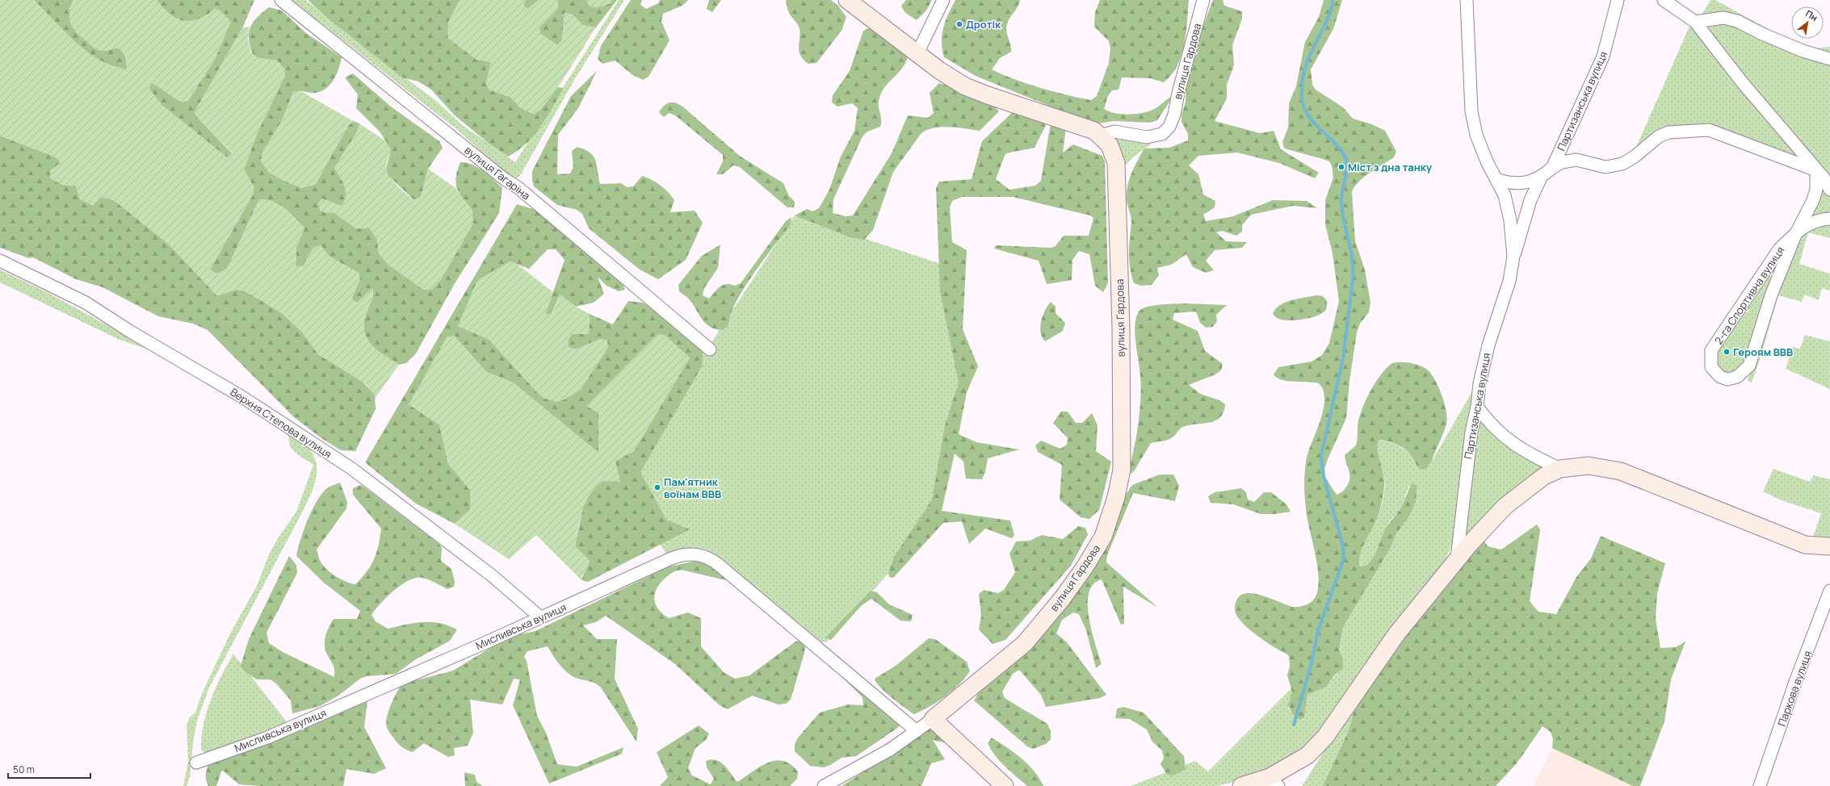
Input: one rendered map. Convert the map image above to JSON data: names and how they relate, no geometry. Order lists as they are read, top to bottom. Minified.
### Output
{"streets":{"street":["вулиця Гардова","Партизанська вулиця","вулиця Гагаріна","2-га Спортивна вулиця","Верхня Степова вулиця","Мисливська вулиця","Паркова вулиця"]},"crossings":[["вулиця Гардова","Мисливська вулиця"],["Верхня Степова вулиця","Мисливська вулиця"]],"places":["Дротік","Міст з дна танку","Героям ВВВ","Пам'ятник воїнам ВВВ"],"scale_bar":"50 m","north":"top right"}
